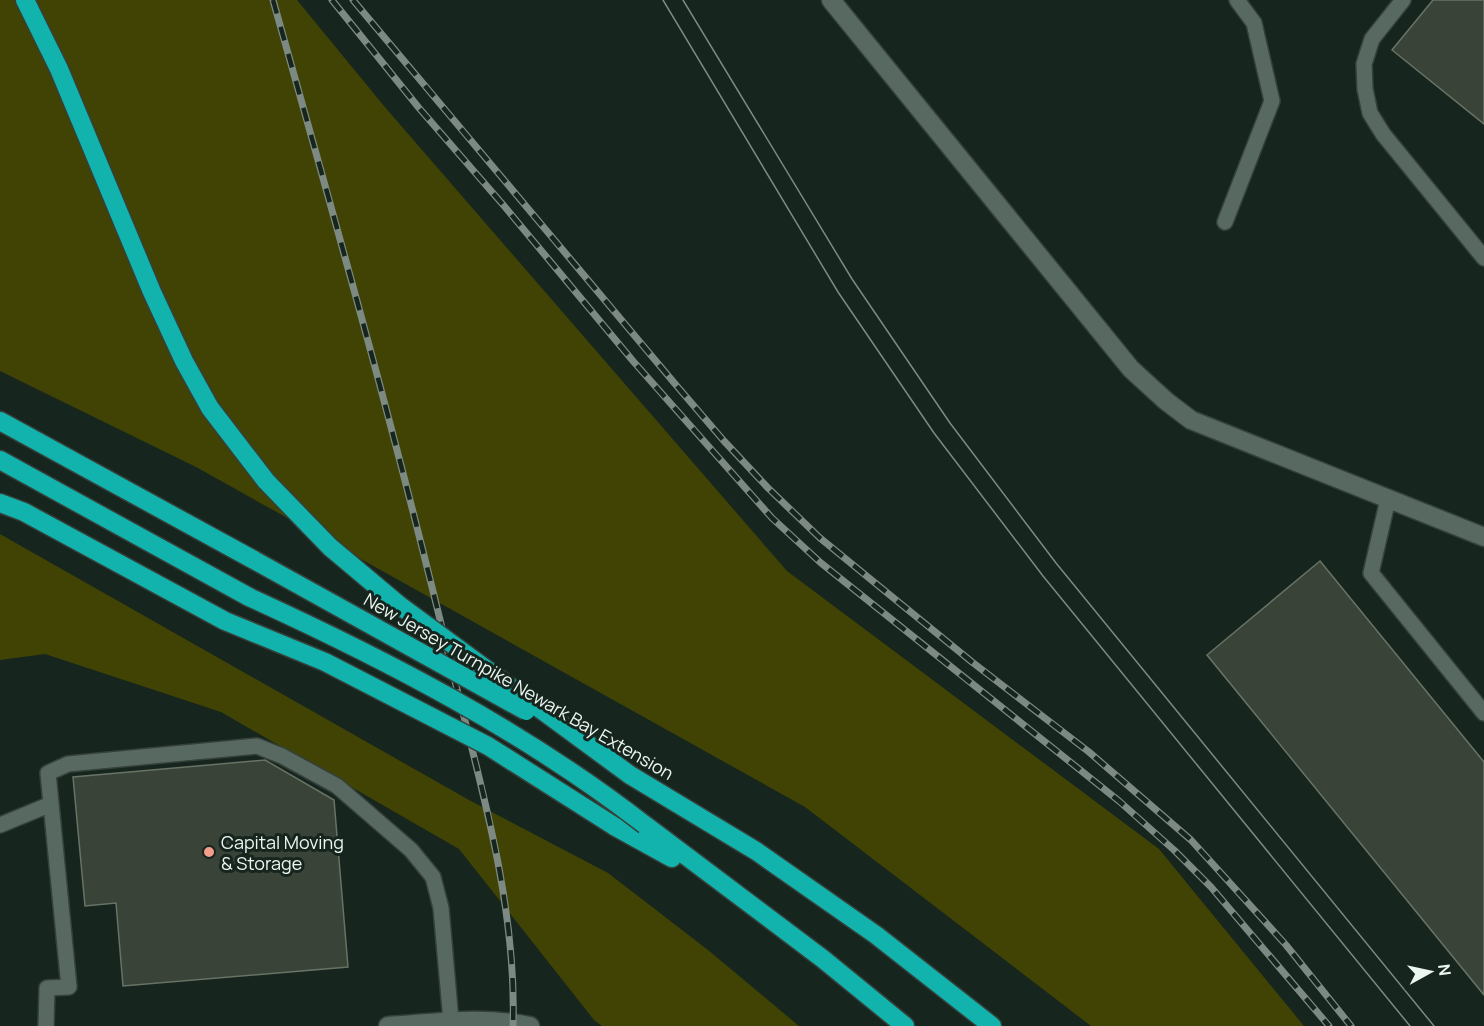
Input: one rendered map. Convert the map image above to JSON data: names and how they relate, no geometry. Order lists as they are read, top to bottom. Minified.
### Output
{"streets":{"highway":["New Jersey Turnpike Newark Bay Extension"]},"places":["Capital Moving & Storage"],"north":"right"}
